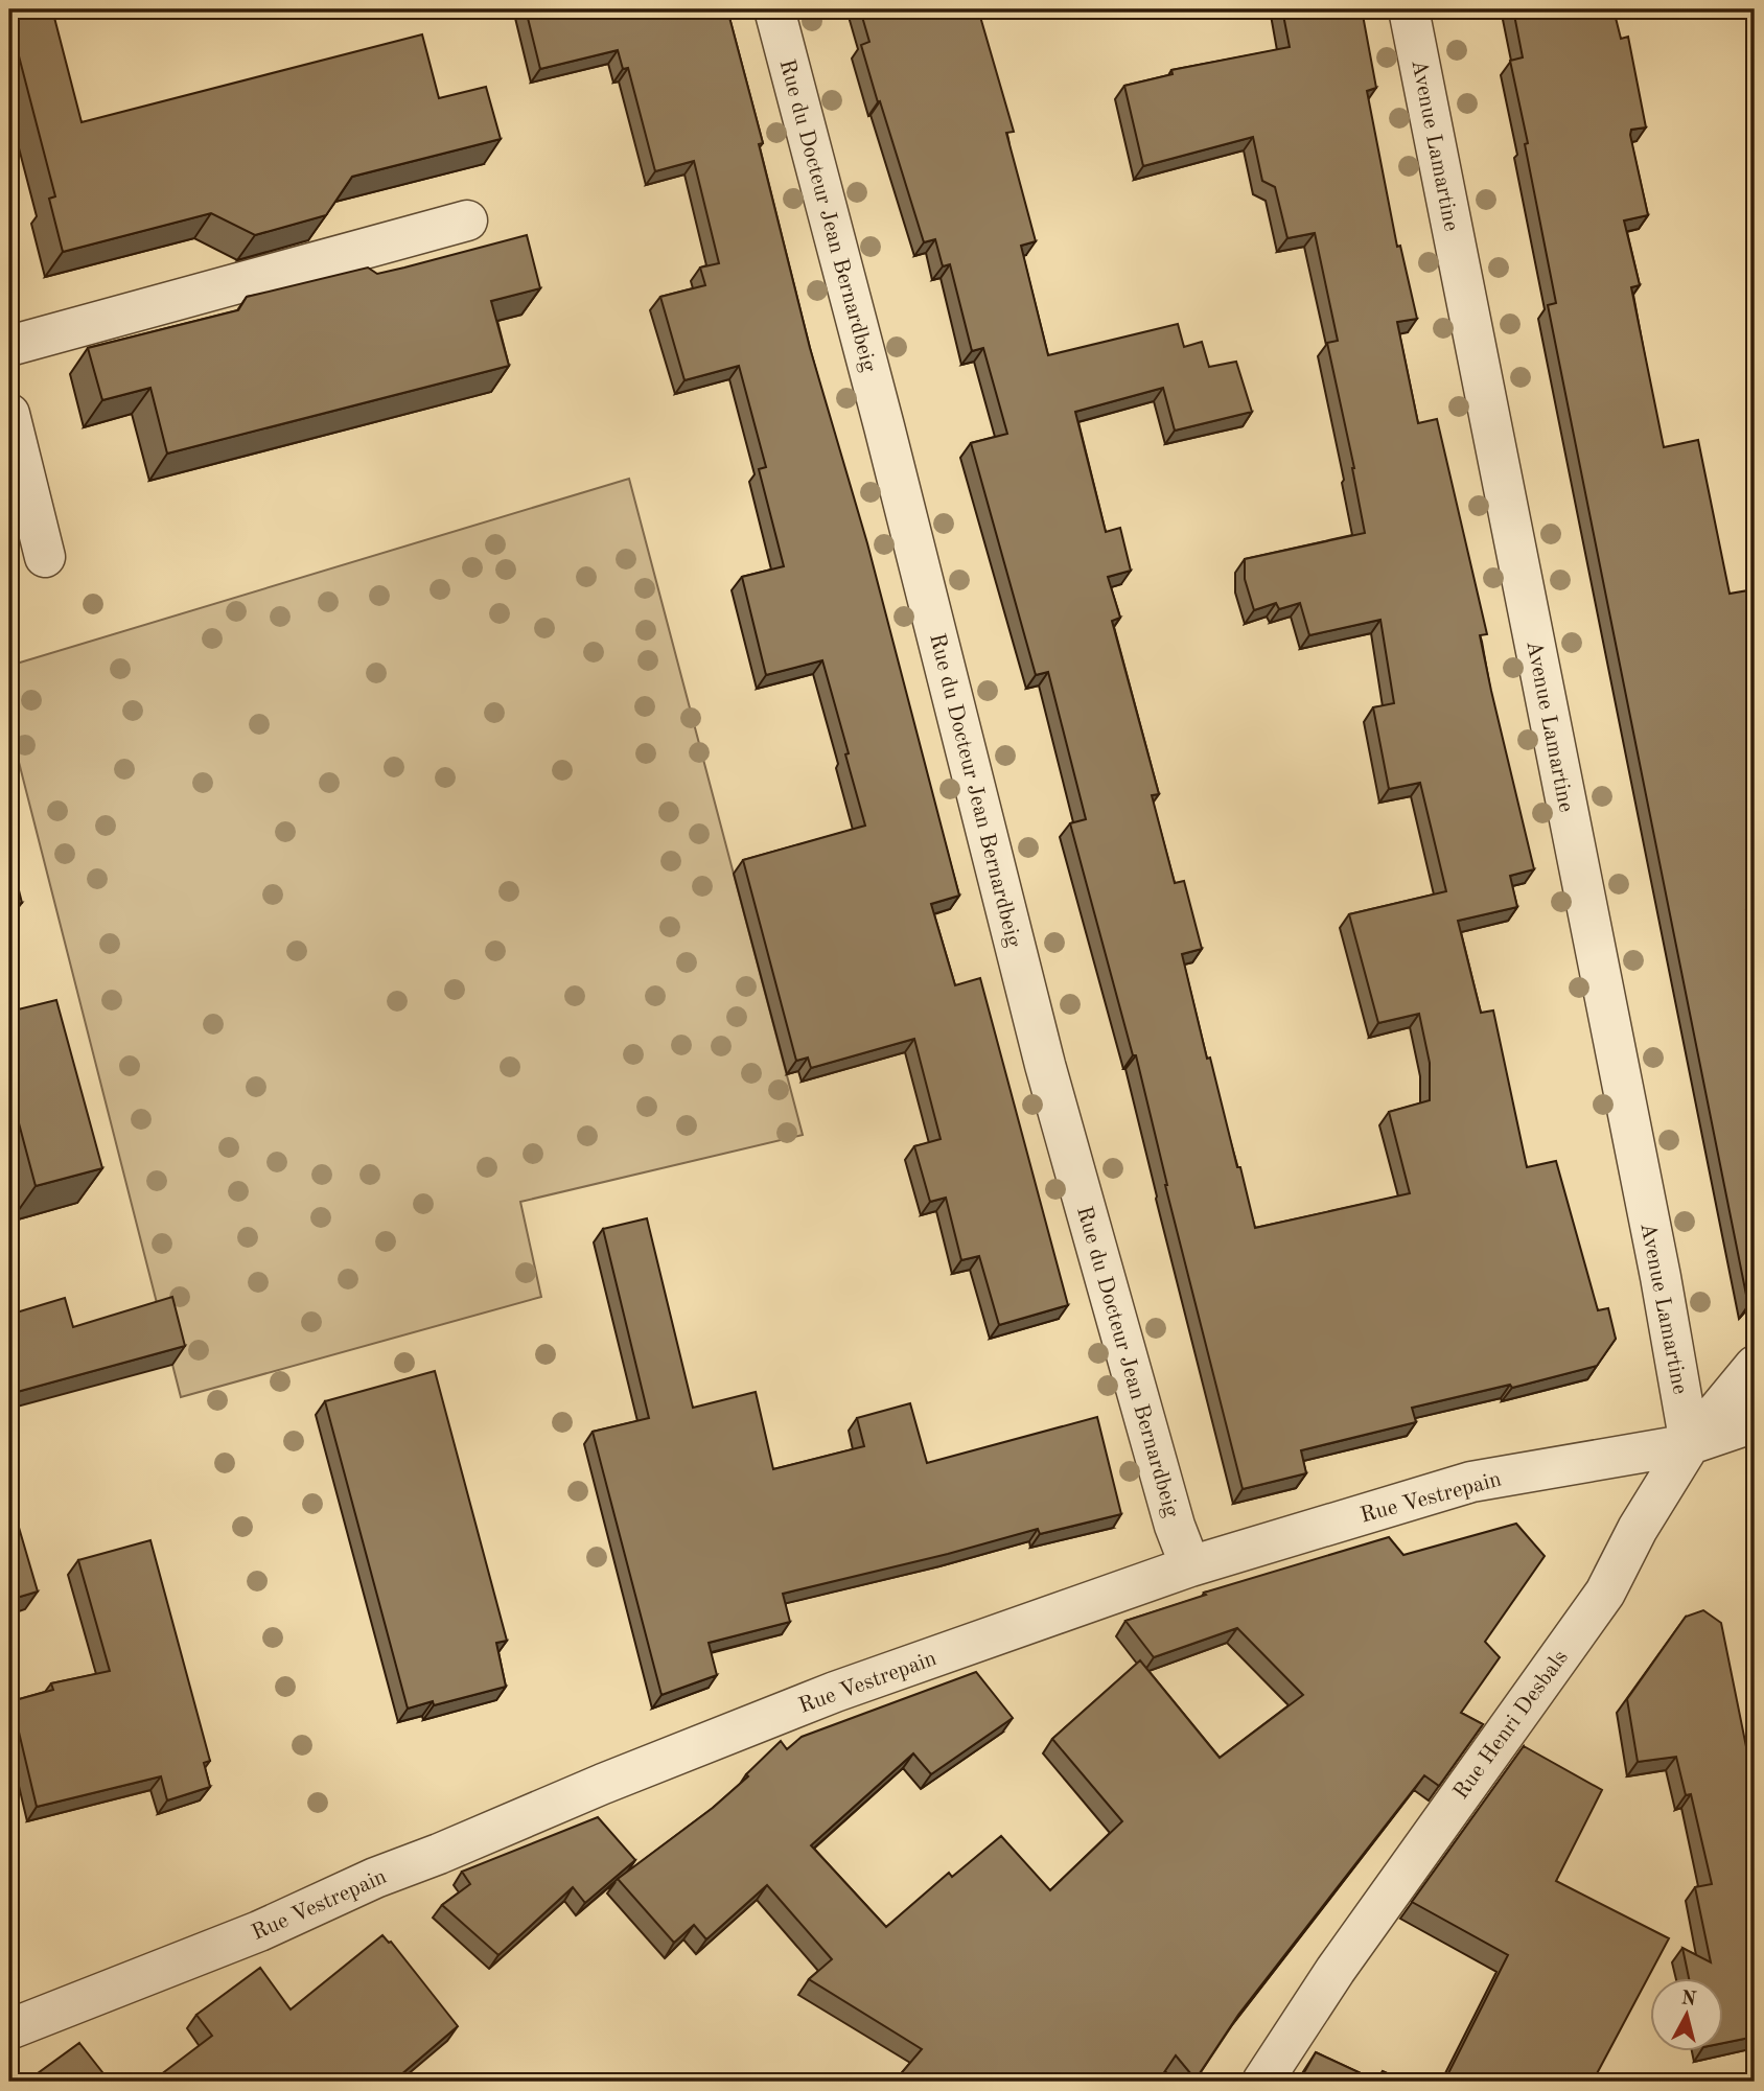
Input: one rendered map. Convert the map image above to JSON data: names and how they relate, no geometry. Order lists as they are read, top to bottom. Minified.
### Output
{"streets":{"street":["Avenue Lamartine","Rue du Docteur Jean Bernardbeig","Rue Vestrepain","Rue Henri Desbals"]},"crossings":[["Avenue Lamartine","Rue Vestrepain"],["Avenue Lamartine","Rue Henri Desbals"],["Rue du Docteur Jean Bernardbeig","Rue Vestrepain"],["Rue Vestrepain","Rue Henri Desbals"]],"north":"top"}
